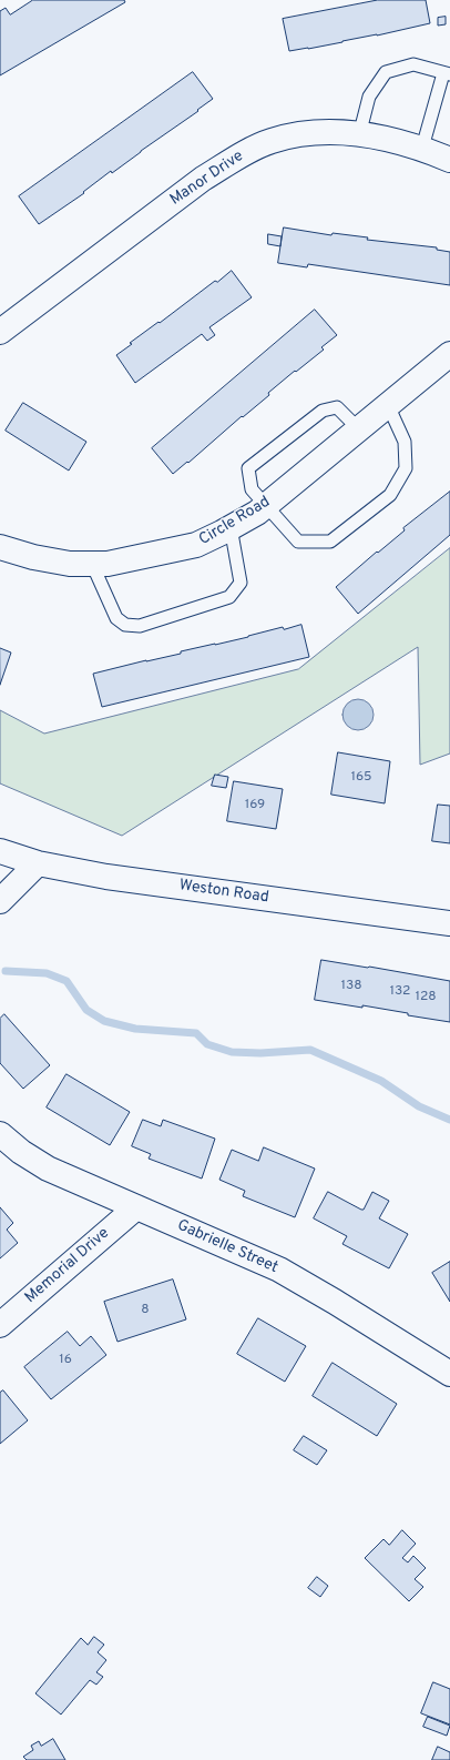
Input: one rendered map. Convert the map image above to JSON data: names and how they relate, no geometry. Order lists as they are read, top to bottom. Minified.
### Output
{"streets":{"street":["Manor Drive","Circle Road","Weston Road","Gabrielle Street","Memorial Drive"]},"crossings":[["Gabrielle Street","Memorial Drive"]],"house_numbers":["165","169","138","132","128","8","16"]}
